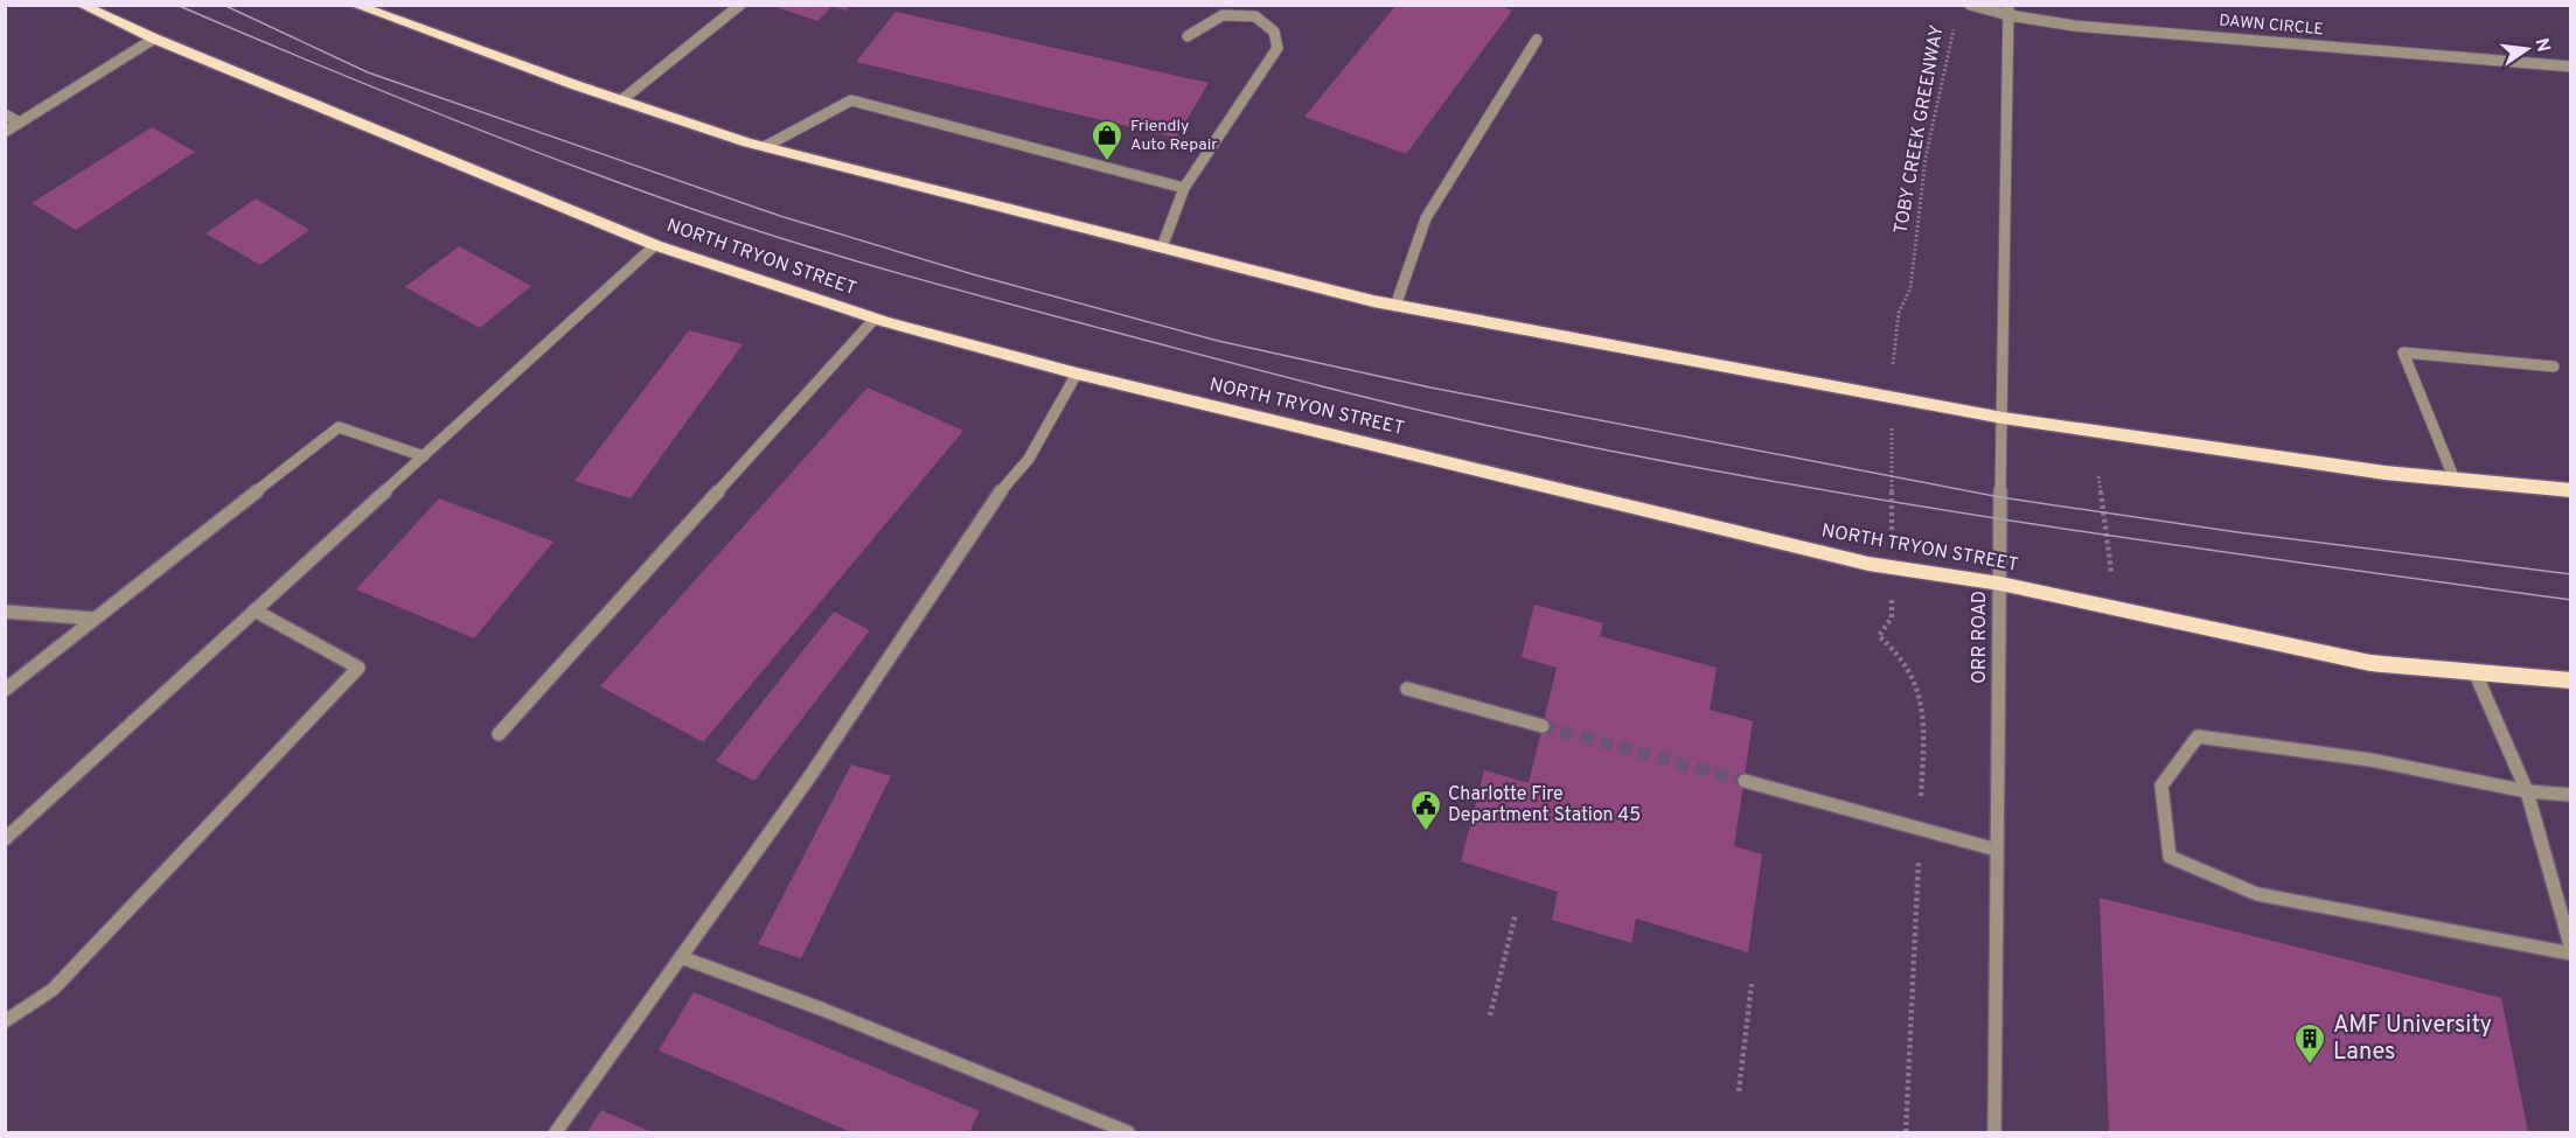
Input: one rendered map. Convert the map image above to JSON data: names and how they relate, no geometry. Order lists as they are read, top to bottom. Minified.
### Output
{"streets":{"main road":["NORTH TRYON STREET"],"street":["DAWN CIRCLE","ORR ROAD"],"path":["TOBY CREEK GREENWAY"]},"crossings":[["DAWN CIRCLE","ORR ROAD"],["NORTH TRYON STREET","ORR ROAD"]],"places":{"shop":["Friendly Auto Repair"],"public building":["Charlotte Fire Department Station 45"],"building":["AMF University Lanes"]},"north":"right"}
